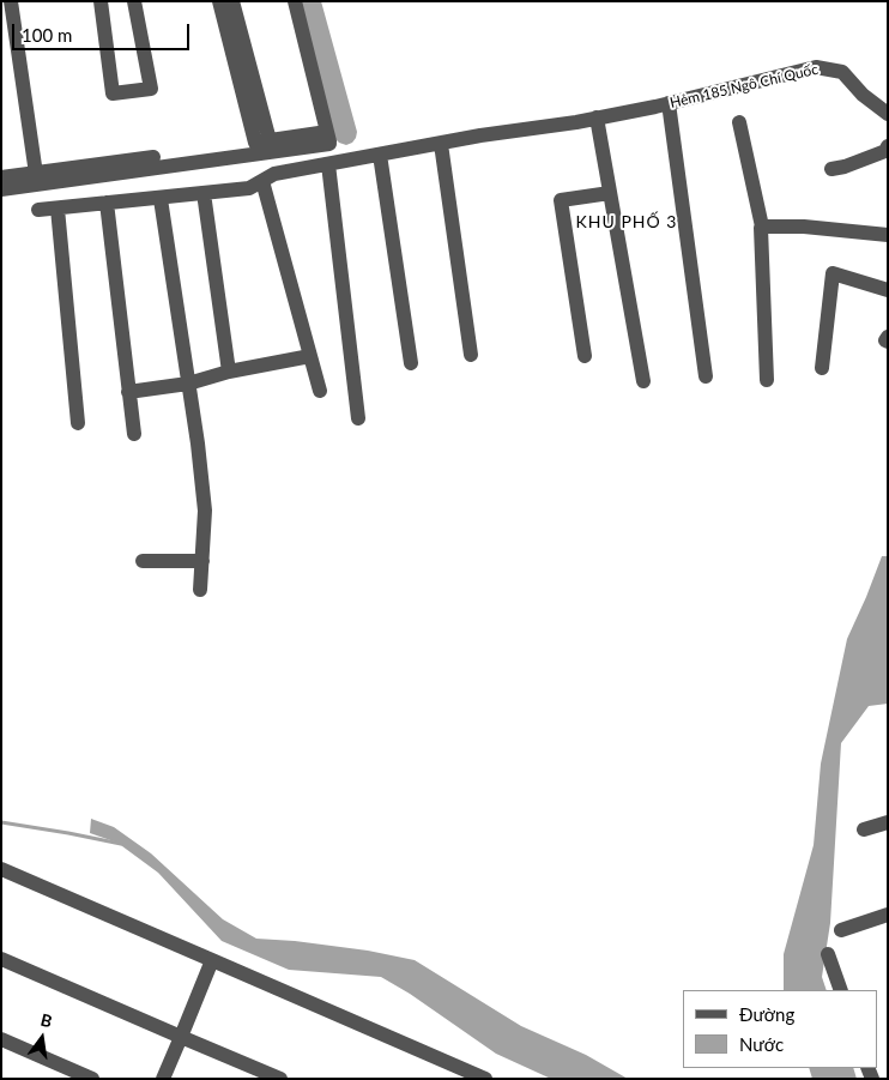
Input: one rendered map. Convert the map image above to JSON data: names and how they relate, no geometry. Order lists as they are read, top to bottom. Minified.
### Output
{"streets":{"street":["Hẻm 185 Ngô Chí Quốc"]},"districts":["KHU PHỐ 3"],"legend":["Đường","Nước"],"scale_bar":"100 m","north":"top"}
